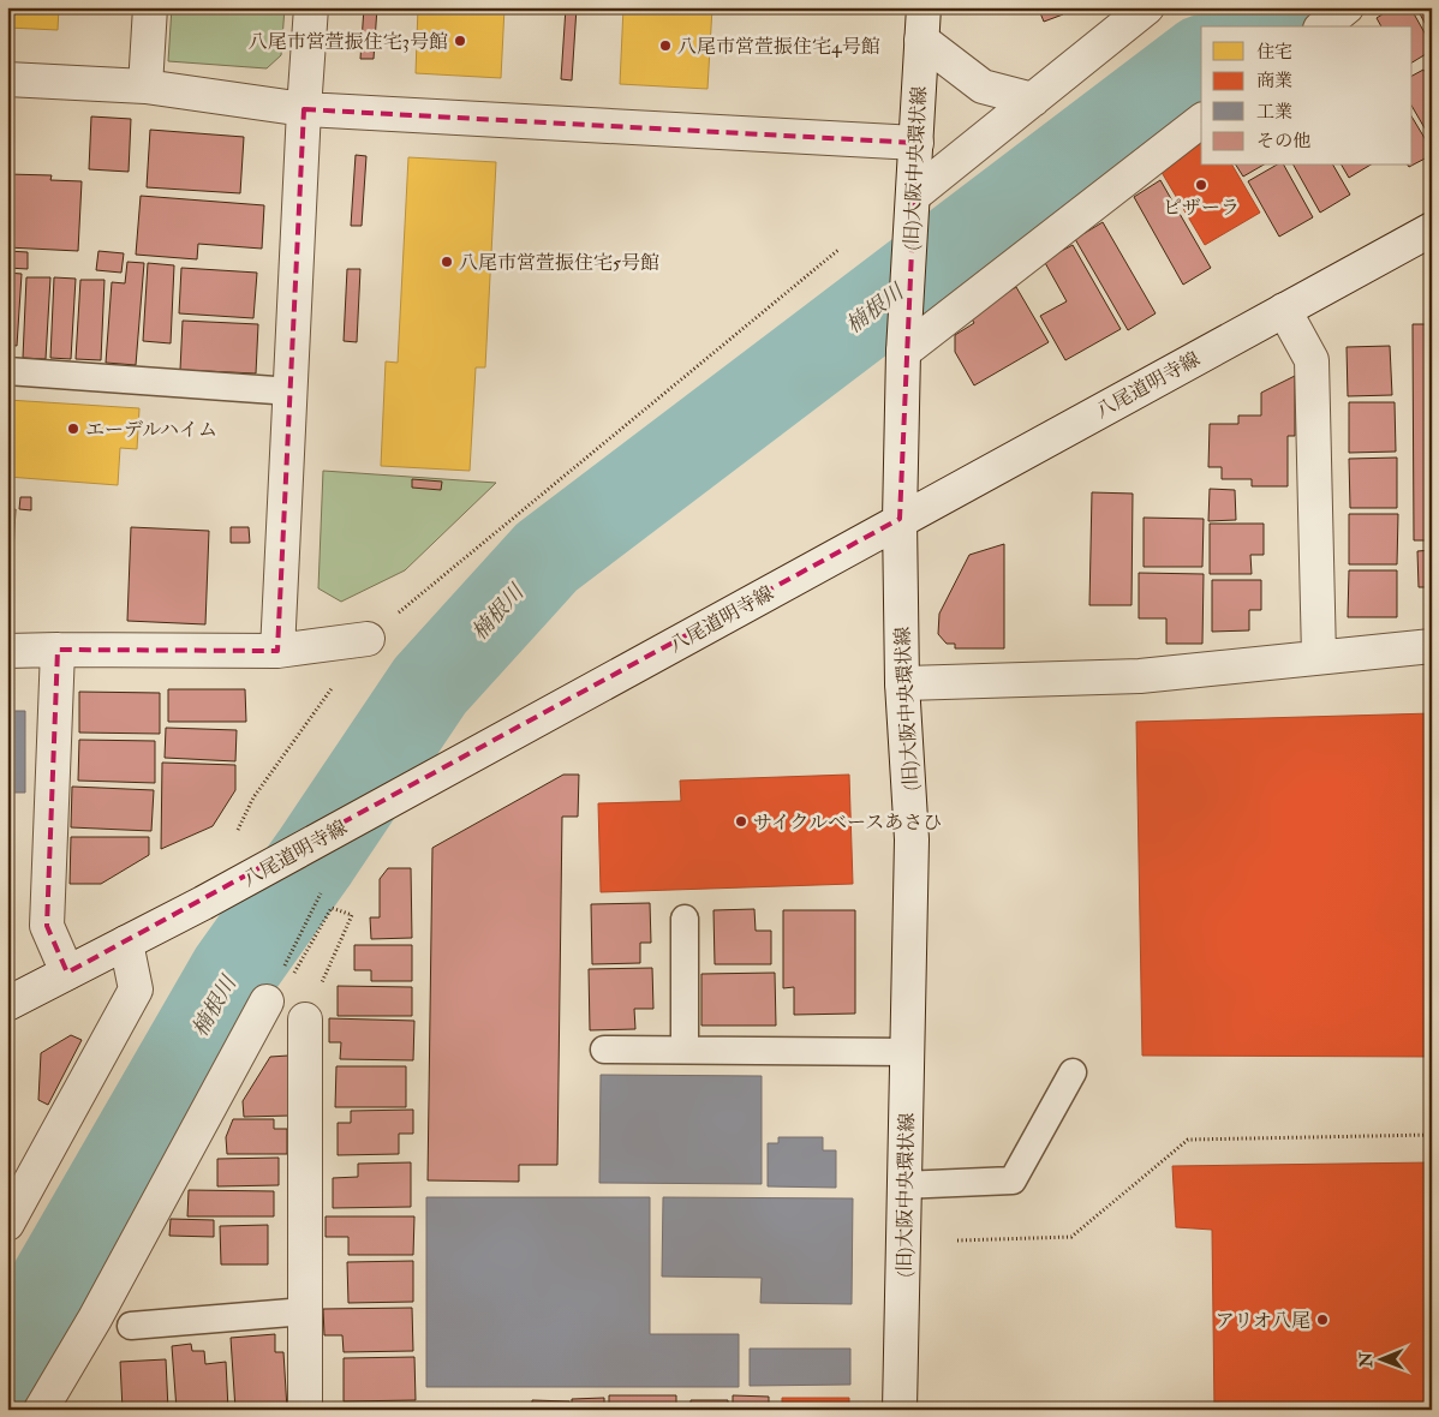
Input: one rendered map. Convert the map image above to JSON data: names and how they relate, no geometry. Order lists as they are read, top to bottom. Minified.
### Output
{"streets":{"street":["(旧)大阪中央環状線","八尾道明寺線"]},"crossings":[["(旧)大阪中央環状線","八尾道明寺線"]],"water":["楠根川"],"places":["八尾市営萱振住宅3号館","八尾市営萱振住宅4号館","ピザーラ","八尾市営萱振住宅5号館","エーデルハイム","サイクルベースあさひ","アリオ八尾"],"legend":["住宅","商業","工業","その他"],"north":"left"}
